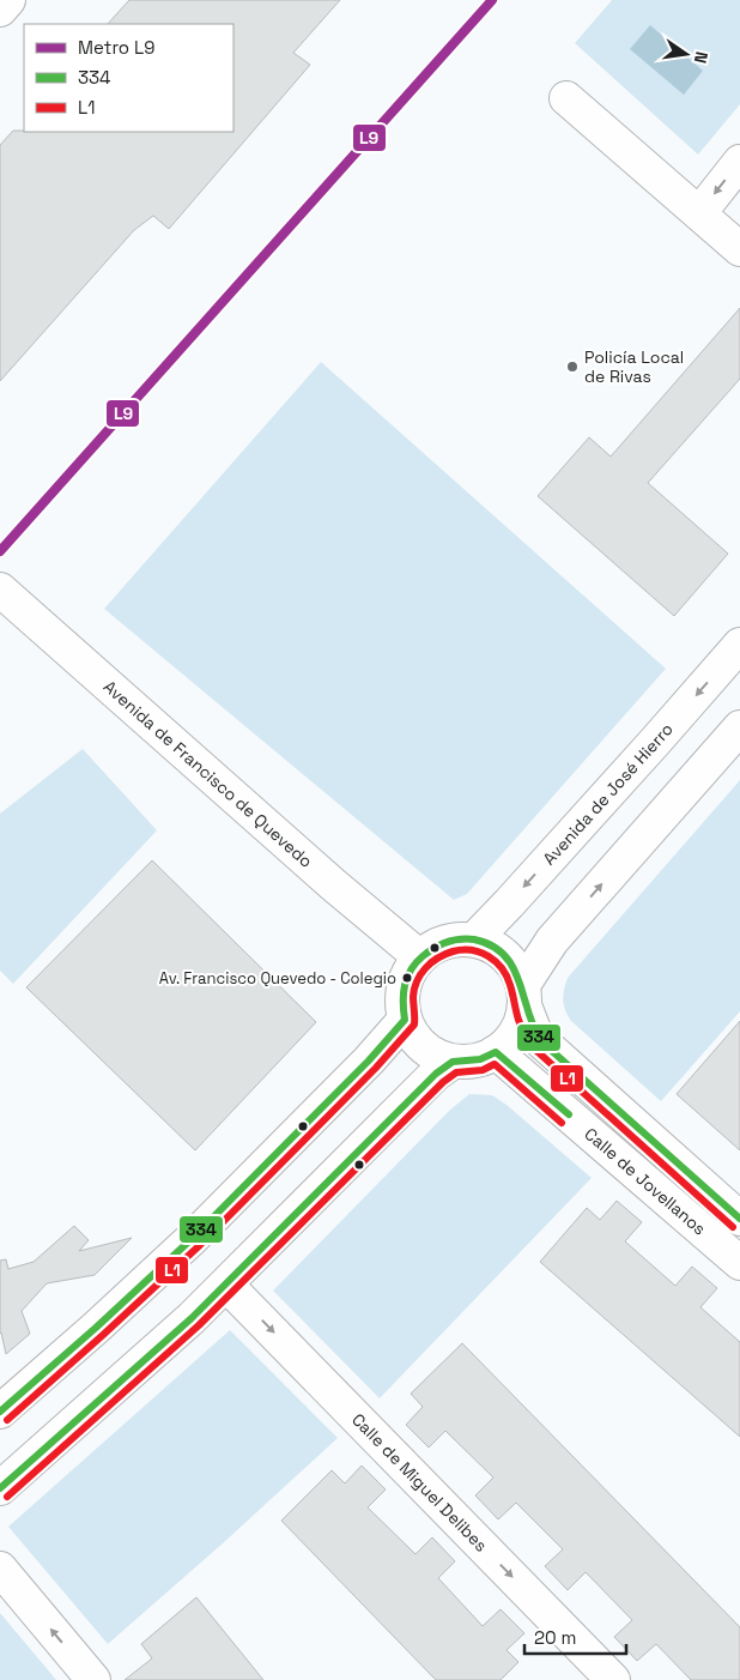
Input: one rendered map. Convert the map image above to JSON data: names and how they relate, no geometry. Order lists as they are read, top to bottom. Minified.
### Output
{"streets":{"street":["Avenida de Francisco de Quevedo","Avenida de José Hierro","Calle de Jovellanos","Calle de Miguel Delibes"]},"crossings":[["Avenida de Francisco de Quevedo","Avenida de José Hierro"],["Avenida de Francisco de Quevedo","Calle de Jovellanos"],["Avenida de José Hierro","Calle de Jovellanos"]],"one_way":["Calle de Miguel Delibes"],"places":["Policía Local de Rivas","Av. Francisco Quevedo - Colegio"],"lines":["metro line L9","transit line 334","transit line L1"],"legend":["Metro L9","334","L1"],"scale_bar":"20 m","north":"right"}
